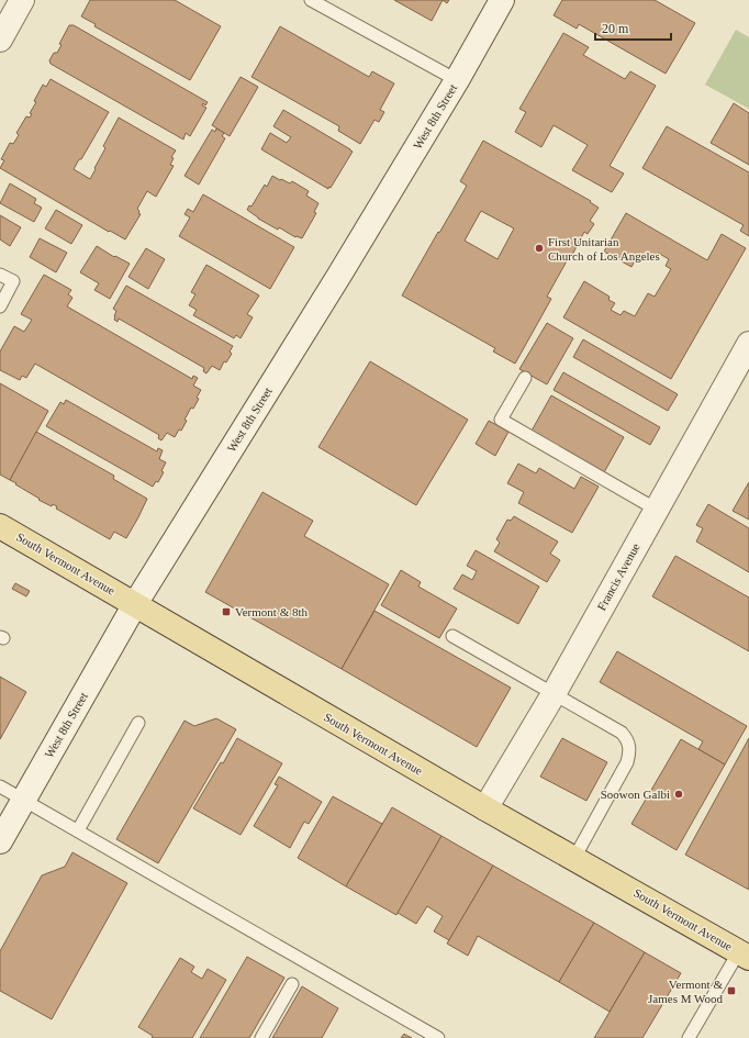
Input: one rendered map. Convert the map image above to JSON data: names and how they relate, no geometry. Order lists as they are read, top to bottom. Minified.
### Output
{"streets":{"main road":["West 8th Street","South Vermont Avenue","Francis Avenue"]},"crossings":[["West 8th Street","South Vermont Avenue"],["South Vermont Avenue","Francis Avenue"]],"places":{"other":["First Unitarian Church of Los Angeles","Soowon Galbi"],"transit":["Vermont & 8th","Vermont & James M Wood"]},"scale_bar":"20 m"}
